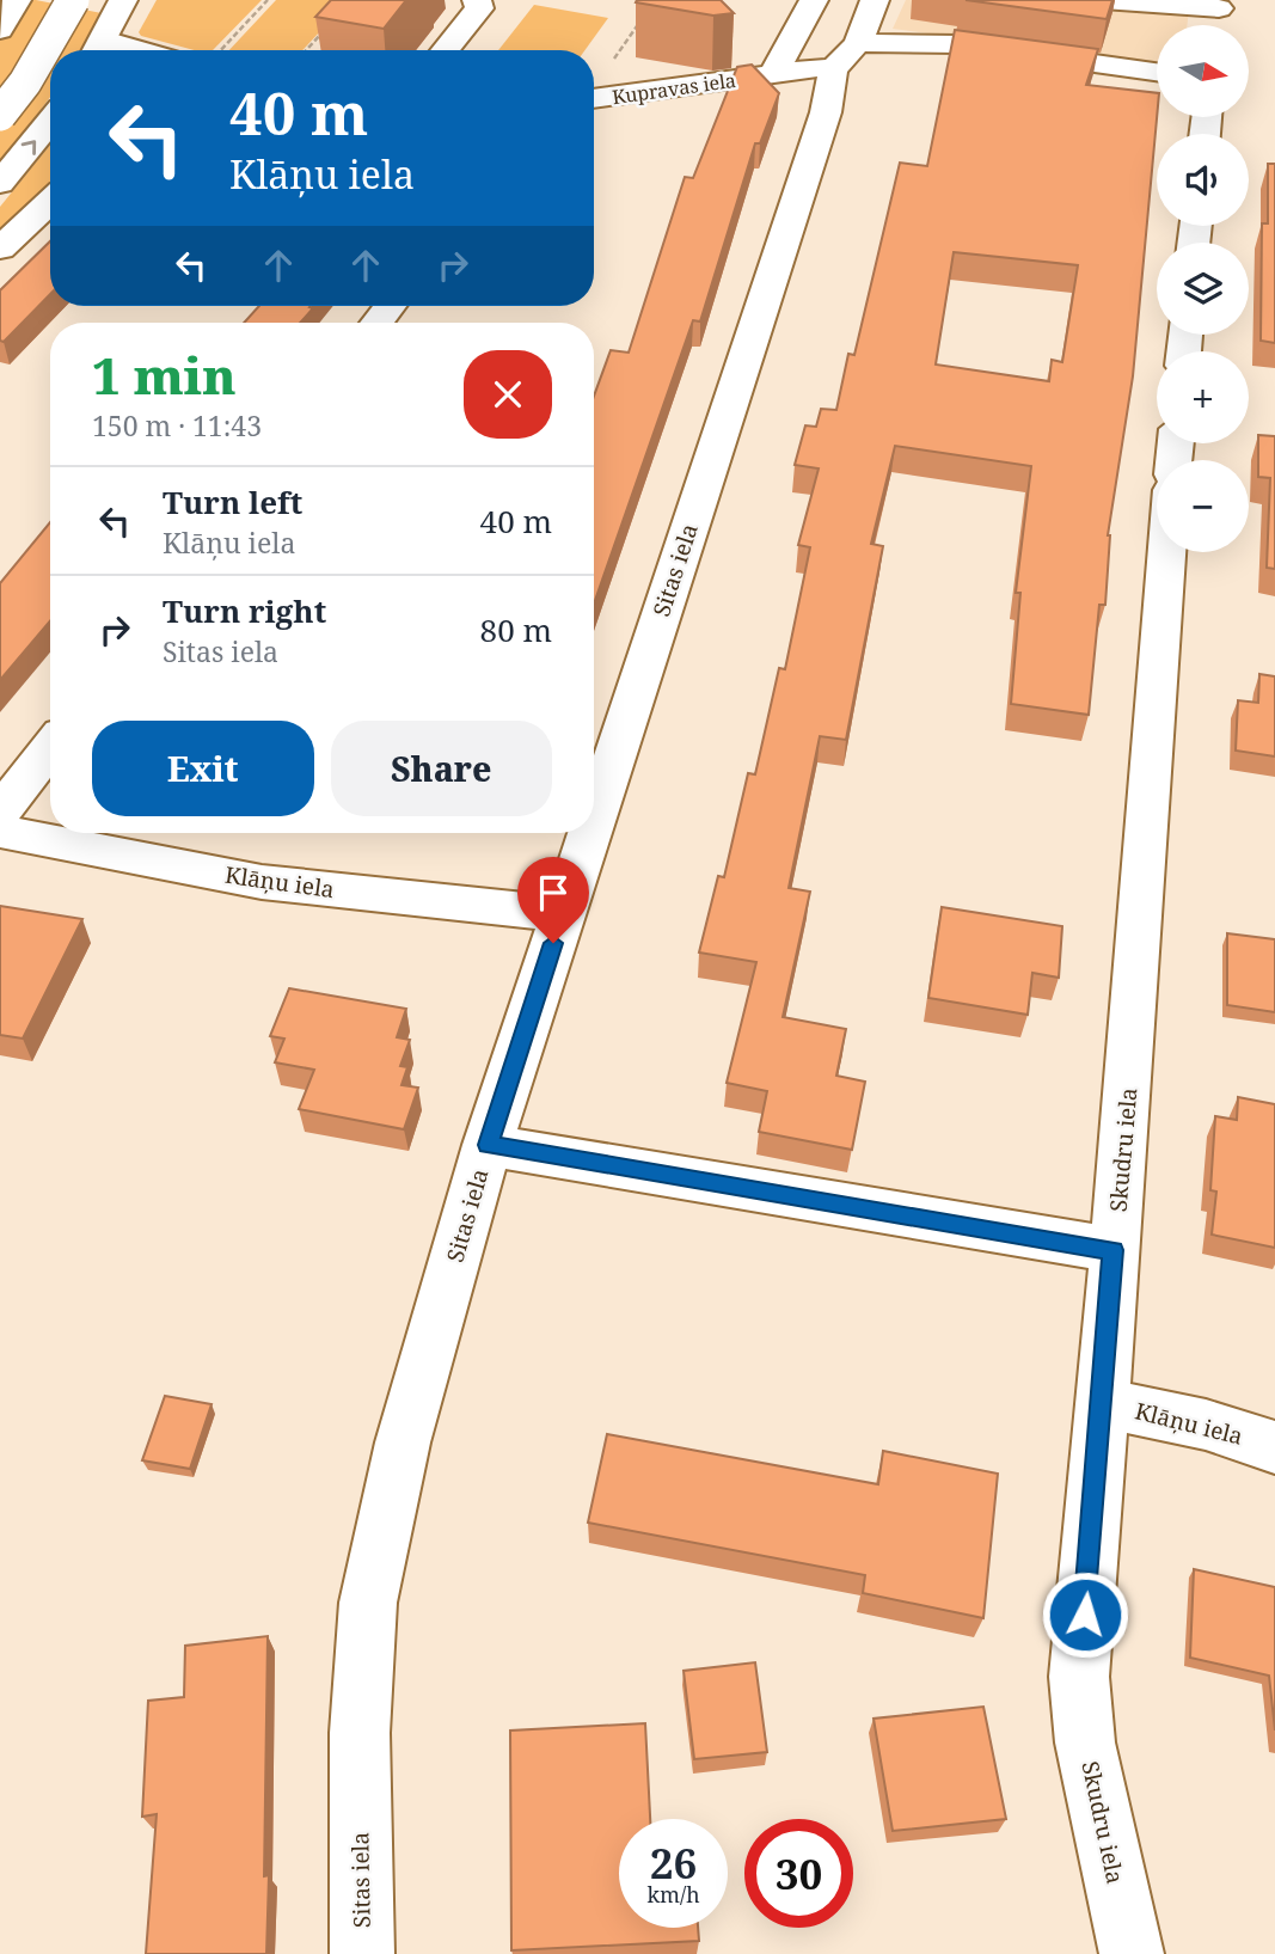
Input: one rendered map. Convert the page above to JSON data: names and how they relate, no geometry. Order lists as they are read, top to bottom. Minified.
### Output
{"streets":{"main road":["Kupravas iela","Sitas iela","Klāņu iela","Skudru iela"]},"crossings":[["Kupravas iela","Sitas iela"],["Sitas iela","Klāņu iela"],["Klāņu iela","Skudru iela"]],"north":"right","page":{"map_buttons":["+","−"],"turn":["40 m","Klāņu iela"],"heading":["1 min","150 m · 11:43"],"list":[{"name":"Turn left","note":"Klāņu iela","value":"40 m"},{"name":"Turn right","note":"Sitas iela","value":"80 m"}],"buttons":["Exit","Share"],"speed":"26 km/h","limit":"30"}}
